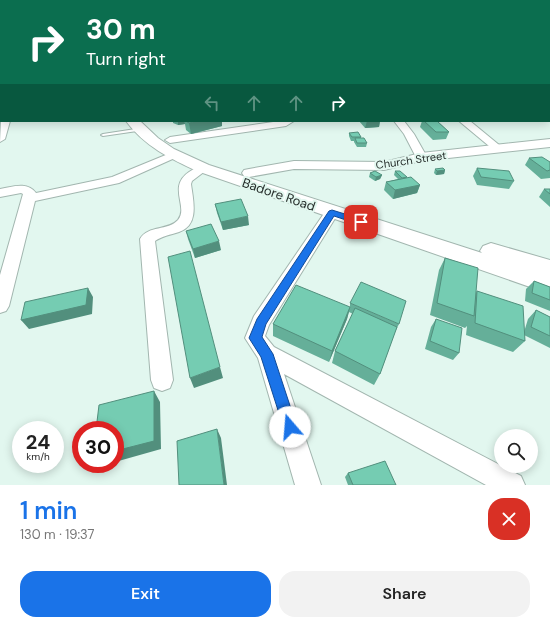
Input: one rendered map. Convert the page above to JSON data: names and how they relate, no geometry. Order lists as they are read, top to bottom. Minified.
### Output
{"streets":{"main road":["Badore Road"],"street":["Church Street"]},"crossings":[["Church Street","Badore Road"]],"page":{"turn":["30 m","Turn right"],"speed":"24 km/h","limit":"30","heading":["1 min","130 m · 19:37"],"buttons":["Exit","Share"]}}
